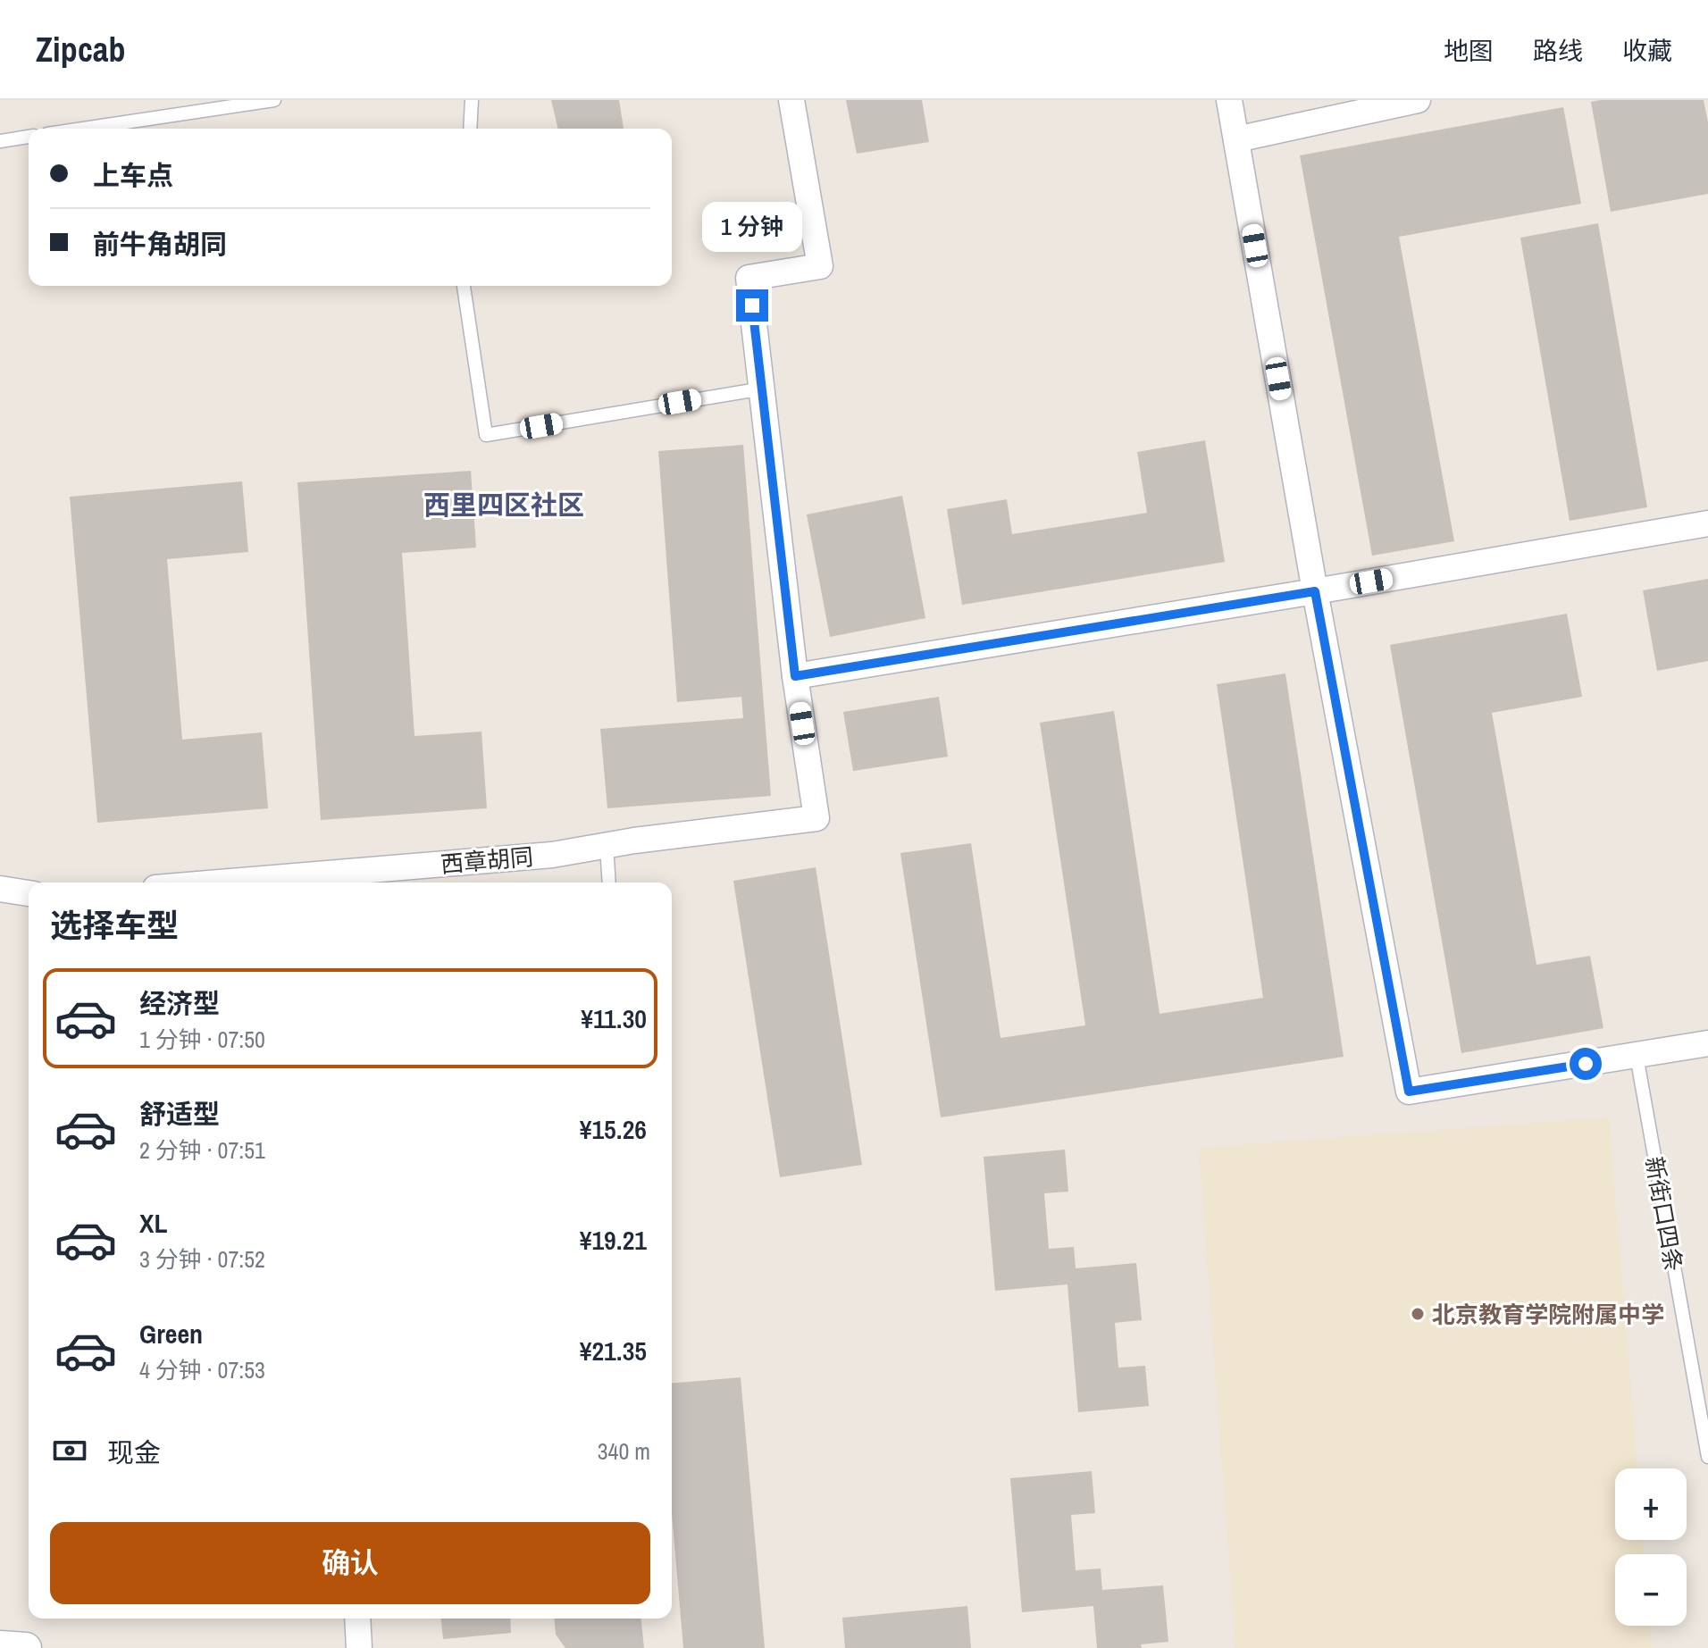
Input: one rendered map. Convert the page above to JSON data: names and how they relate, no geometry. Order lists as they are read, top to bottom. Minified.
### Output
{"streets":{"street":["西章胡同"],"lane":["新街口四条"]},"districts":["西里四区社区"],"places":["北京教育学院附属中学"],"page":{"header":"Zipcab","nav":["地图","路线","收藏"],"banner":["上车点","前牛角胡同"],"bubble":"1 分钟","heading":"选择车型","list":[{"name":"经济型","note":"1 分钟 · 07:50","value":"¥11.30"},{"name":"舒适型","note":"2 分钟 · 07:51","value":"¥15.26"},{"name":"XL","note":"3 分钟 · 07:52","value":"¥19.21"},{"name":"Green","note":"4 分钟 · 07:53","value":"¥21.35"}],"pay":["现金","340 m"],"map_buttons":["+","−"],"buttons":"确认"}}
